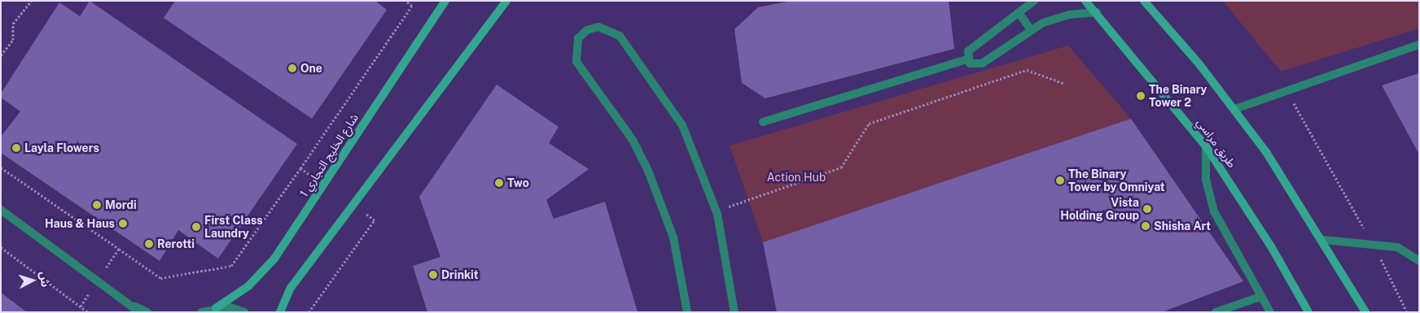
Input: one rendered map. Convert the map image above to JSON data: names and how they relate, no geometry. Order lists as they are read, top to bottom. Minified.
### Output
{"streets":{"main road":["طريق مراسي","شارع الخليج التجاري 1"]},"parks":["Action Hub"],"places":["One","The Binary Tower 2","Layla Flowers","The Binary Tower by Omniyat","Two","Mordi","Vista Holding Group","Haus & Haus","Shisha Art","First Class Laundry","Rerotti","Drinkit"],"north":"right"}
